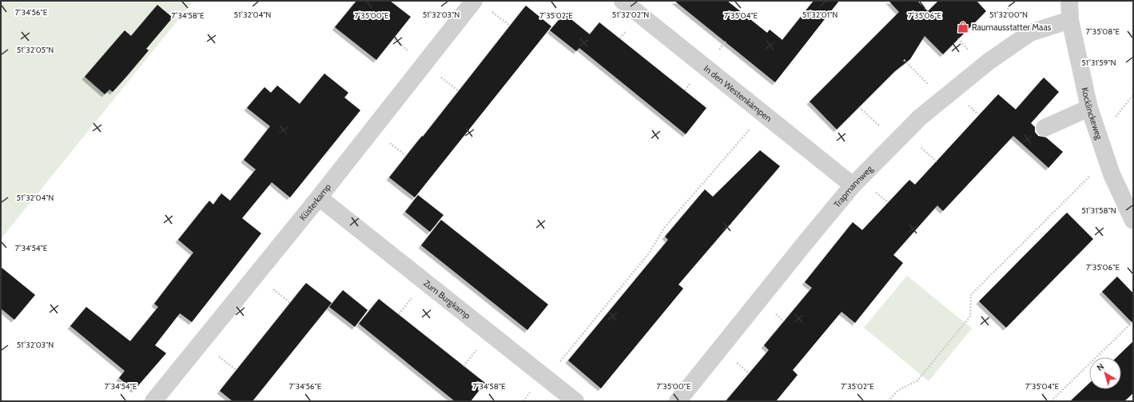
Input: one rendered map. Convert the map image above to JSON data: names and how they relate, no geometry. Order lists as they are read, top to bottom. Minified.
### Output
{"streets":{"street":["In den Westenkämpen","Kocklinckeweg","Trapmannweg","Küsterkamp","Zum Burgkamp"]},"crossings":[["In den Westenkämpen","Trapmannweg"],["Kocklinckeweg","Trapmannweg"],["Küsterkamp","Zum Burgkamp"]],"places":{"shop":["Raumausstatter Maas"]},"north":"top left","coordinates":["7°34'56\"E","51°32'04\"N","51°32'03\"N","51°32'02\"N","51°32'01\"N","51°32'00\"N","7°35'06\"E","7°34'58\"E","7°35'00\"E","7°35'02\"E","7°35'04\"E","7°35'08\"E","51°32'05\"N","51°31'59\"N","51°31'58\"N","7°34'54\"E"]}
